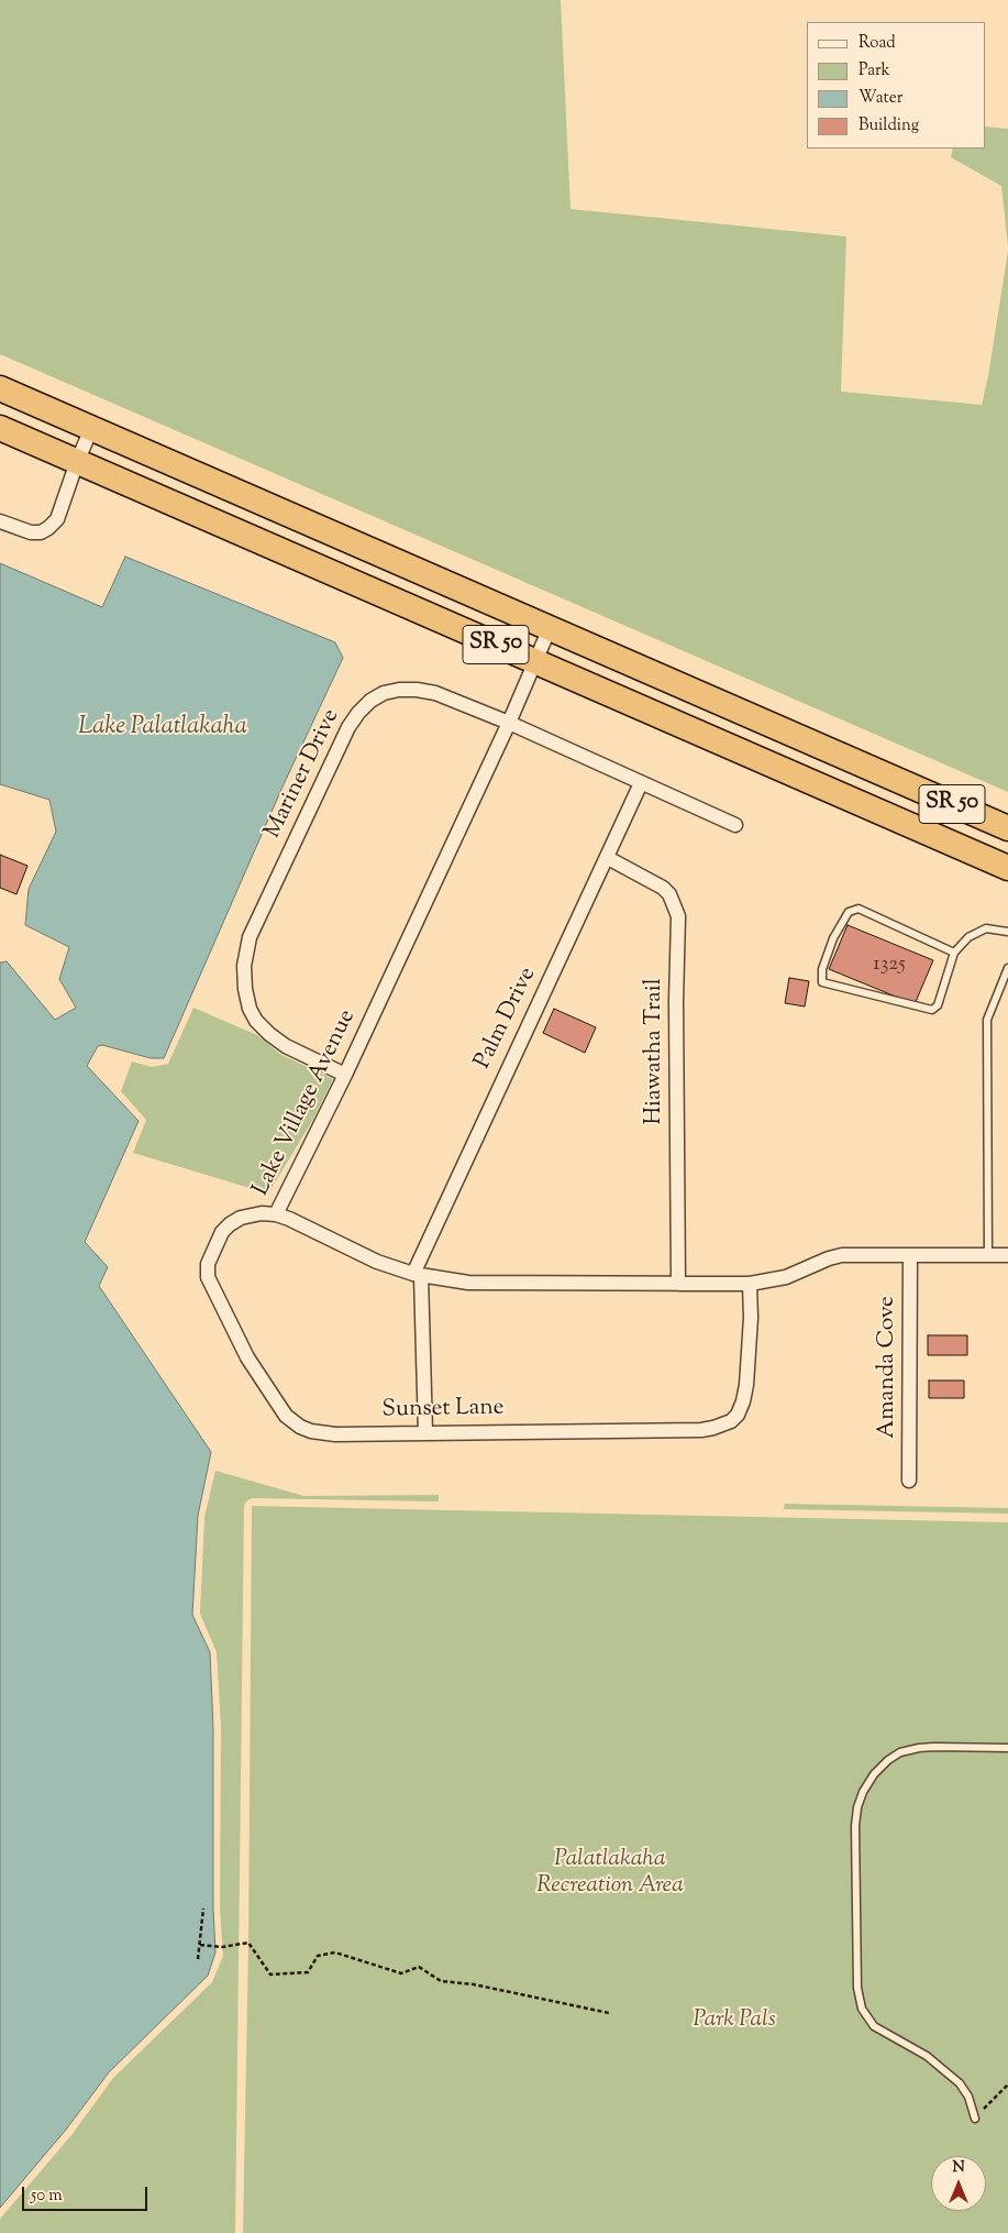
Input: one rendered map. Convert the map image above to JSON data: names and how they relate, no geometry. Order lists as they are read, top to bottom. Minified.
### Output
{"streets":{"highway":["SR 50"],"street":["Mariner Drive","Palm Drive","Hiawatha Trail","Lake Village Avenue","Amanda Cove","Sunset Lane"]},"crossings":[["SR 50","Lake Village Avenue"],["Mariner Drive","Palm Drive"],["Mariner Drive","Lake Village Avenue"],["Palm Drive","Hiawatha Trail"],["Palm Drive","Lake Village Avenue"],["Palm Drive","Sunset Lane"],["Hiawatha Trail","Lake Village Avenue"],["Lake Village Avenue","Amanda Cove"],["Lake Village Avenue","Sunset Lane"]],"water":["Lake Palatlakaha"],"parks":["Palatlakaha Recreation Area","Park Pals"],"house_numbers":["1325"],"legend":["Road","Park","Water","Building"],"scale_bar":"50 m","north":"top"}
